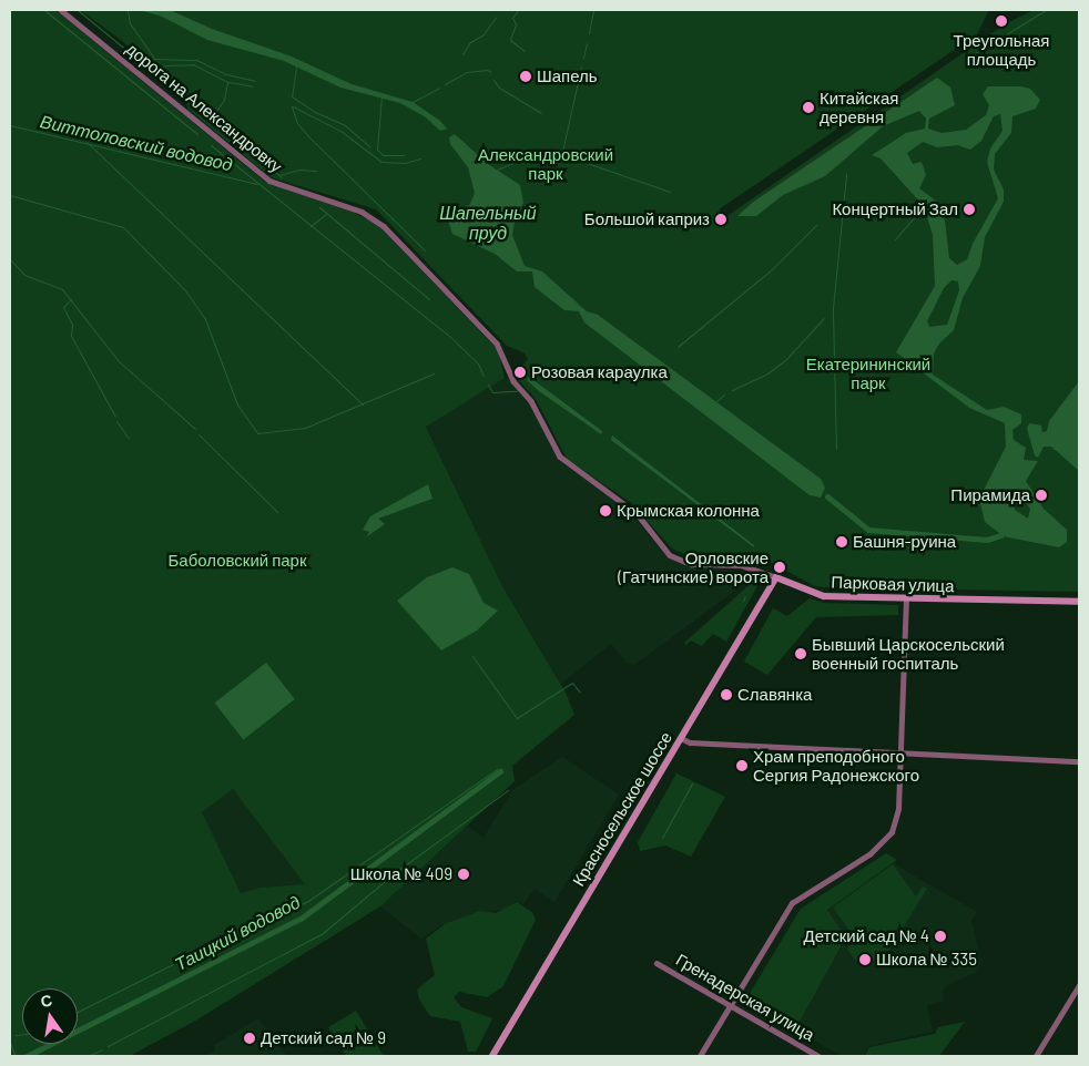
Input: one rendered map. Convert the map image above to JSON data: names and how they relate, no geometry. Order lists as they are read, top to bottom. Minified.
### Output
{"streets":{"main road":["Парковая улица","Красносельское шоссе"],"street":["дорога на Александровку","Гренадерская улица"]},"crossings":[["дорога на Александровку","Парковая улица"],["Парковая улица","Красносельское шоссе"]],"water":["Виттоловский водовод","Шапельный пруд","Таицкий водовод"],"parks":["Александровский парк","Екатерининский парк","Баболовский парк"],"places":["Треугольная площадь","Шапель","Китайская деревня","Концертный Зал","Большой каприз","Розовая караулка","Пирамида","Крымская колонна","Башня-руина","Орловские (Гатчинские) ворота","Бывший Царскосельский военный госпиталь","Славянка","Храм преподобного Сергия Радонежского","Школа № 409","Детский сад № 4","Школа № 335","Детский сад № 9"],"north":"top"}
